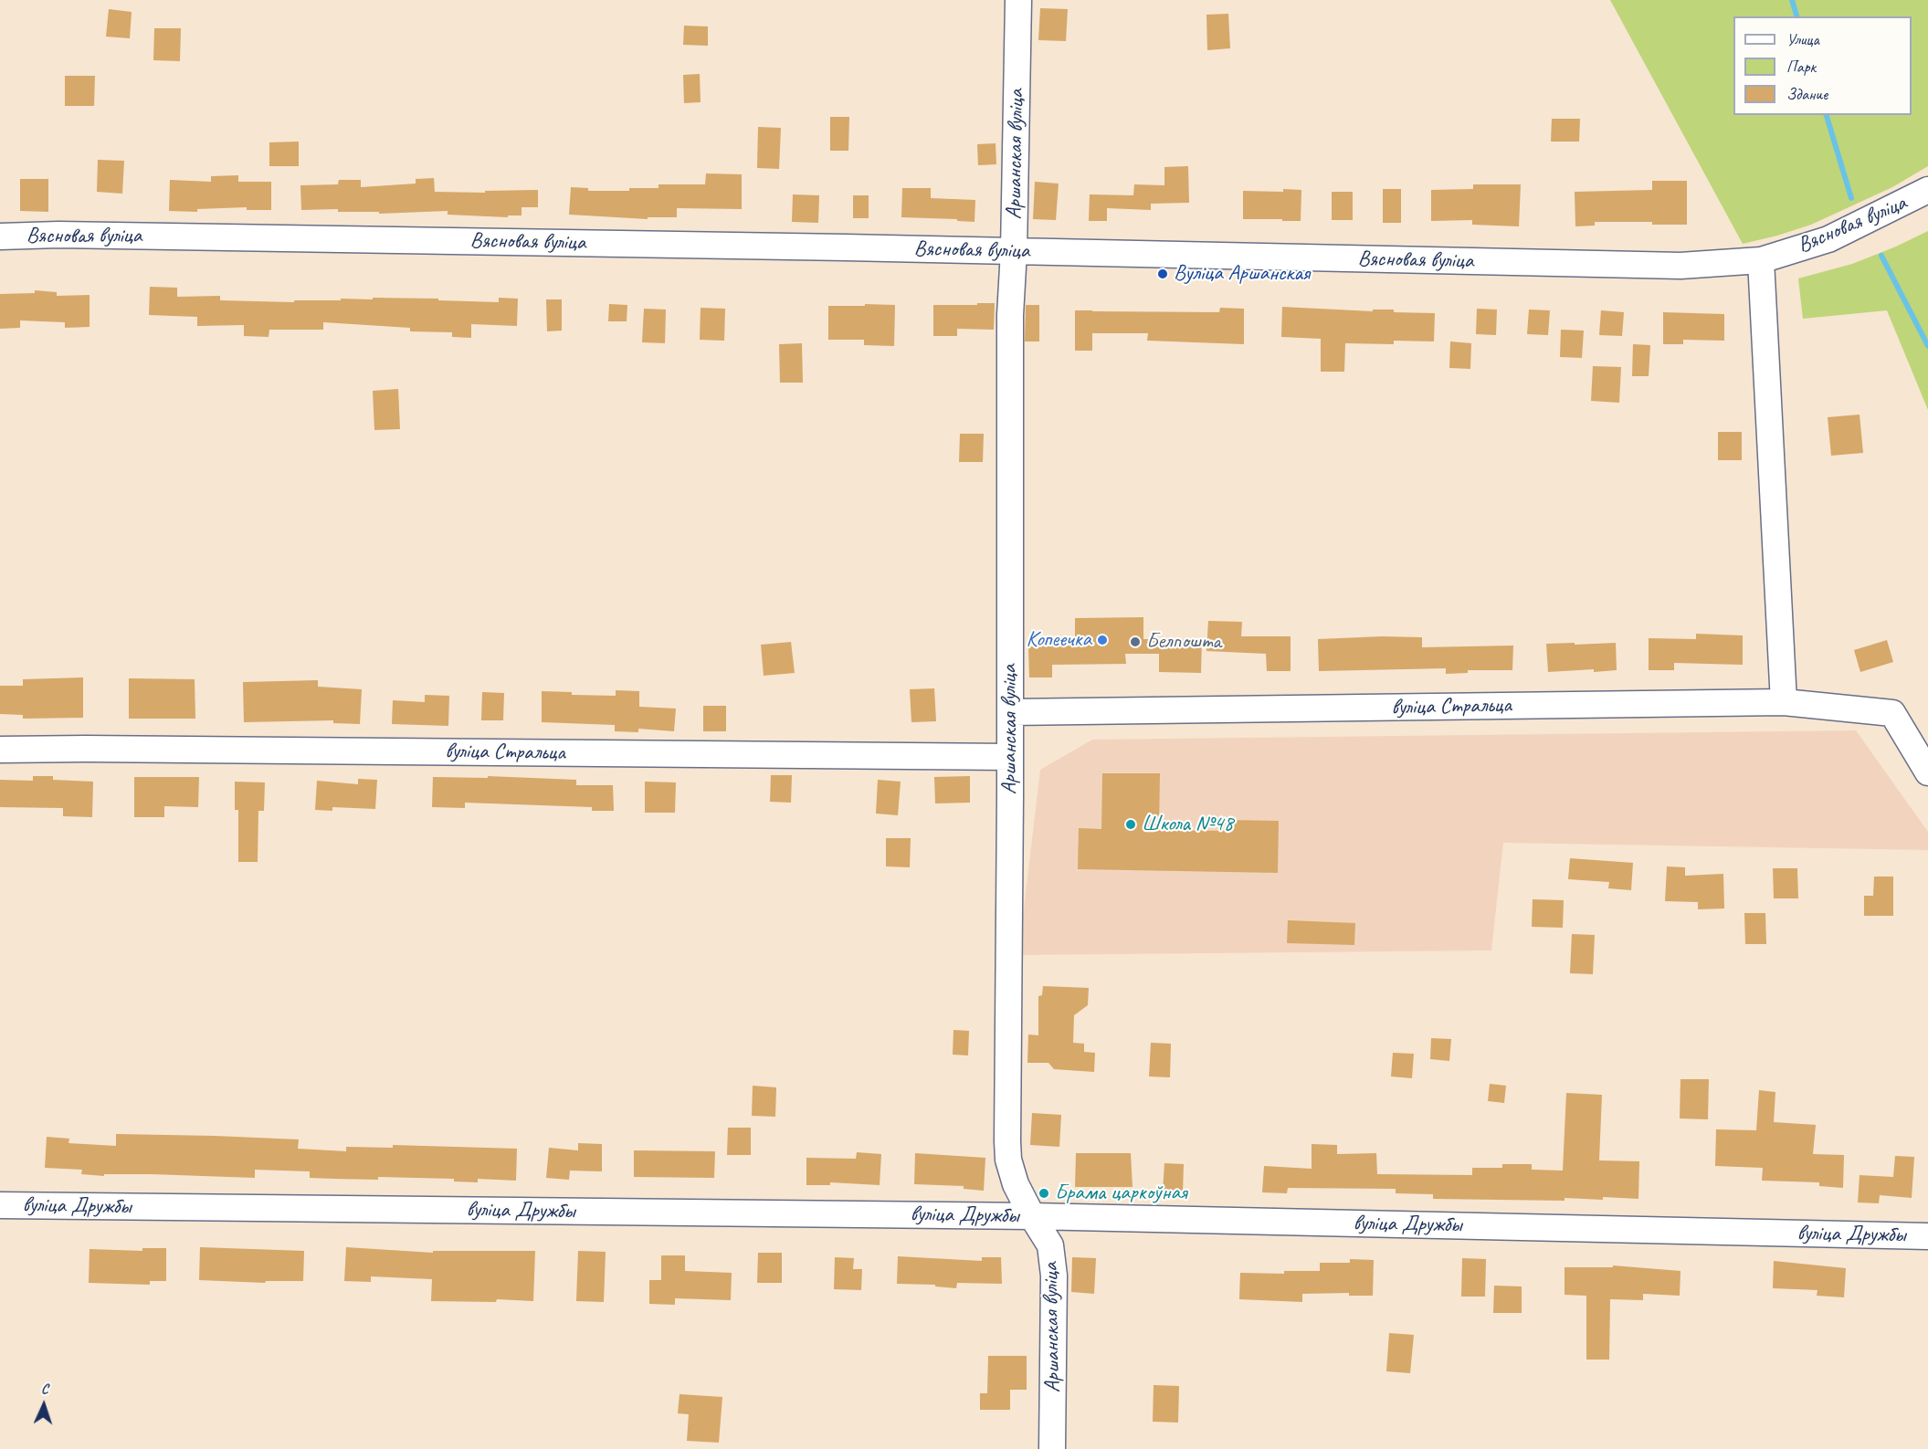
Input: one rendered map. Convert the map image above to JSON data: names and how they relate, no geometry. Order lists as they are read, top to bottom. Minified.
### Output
{"streets":{"street":["Аршанская вуліца","Вясновая вуліца","вуліца Стральца","вуліца Дружбы"]},"crossings":[["Аршанская вуліца","Вясновая вуліца"],["Аршанская вуліца","вуліца Стральца"],["Аршанская вуліца","вуліца Дружбы"]],"places":["Вуліца Аршанская","Копеечка","Белпошта","Школа №48","Брама царкоўная"],"legend":["Улица","Парк","Здание"],"north":"top"}
